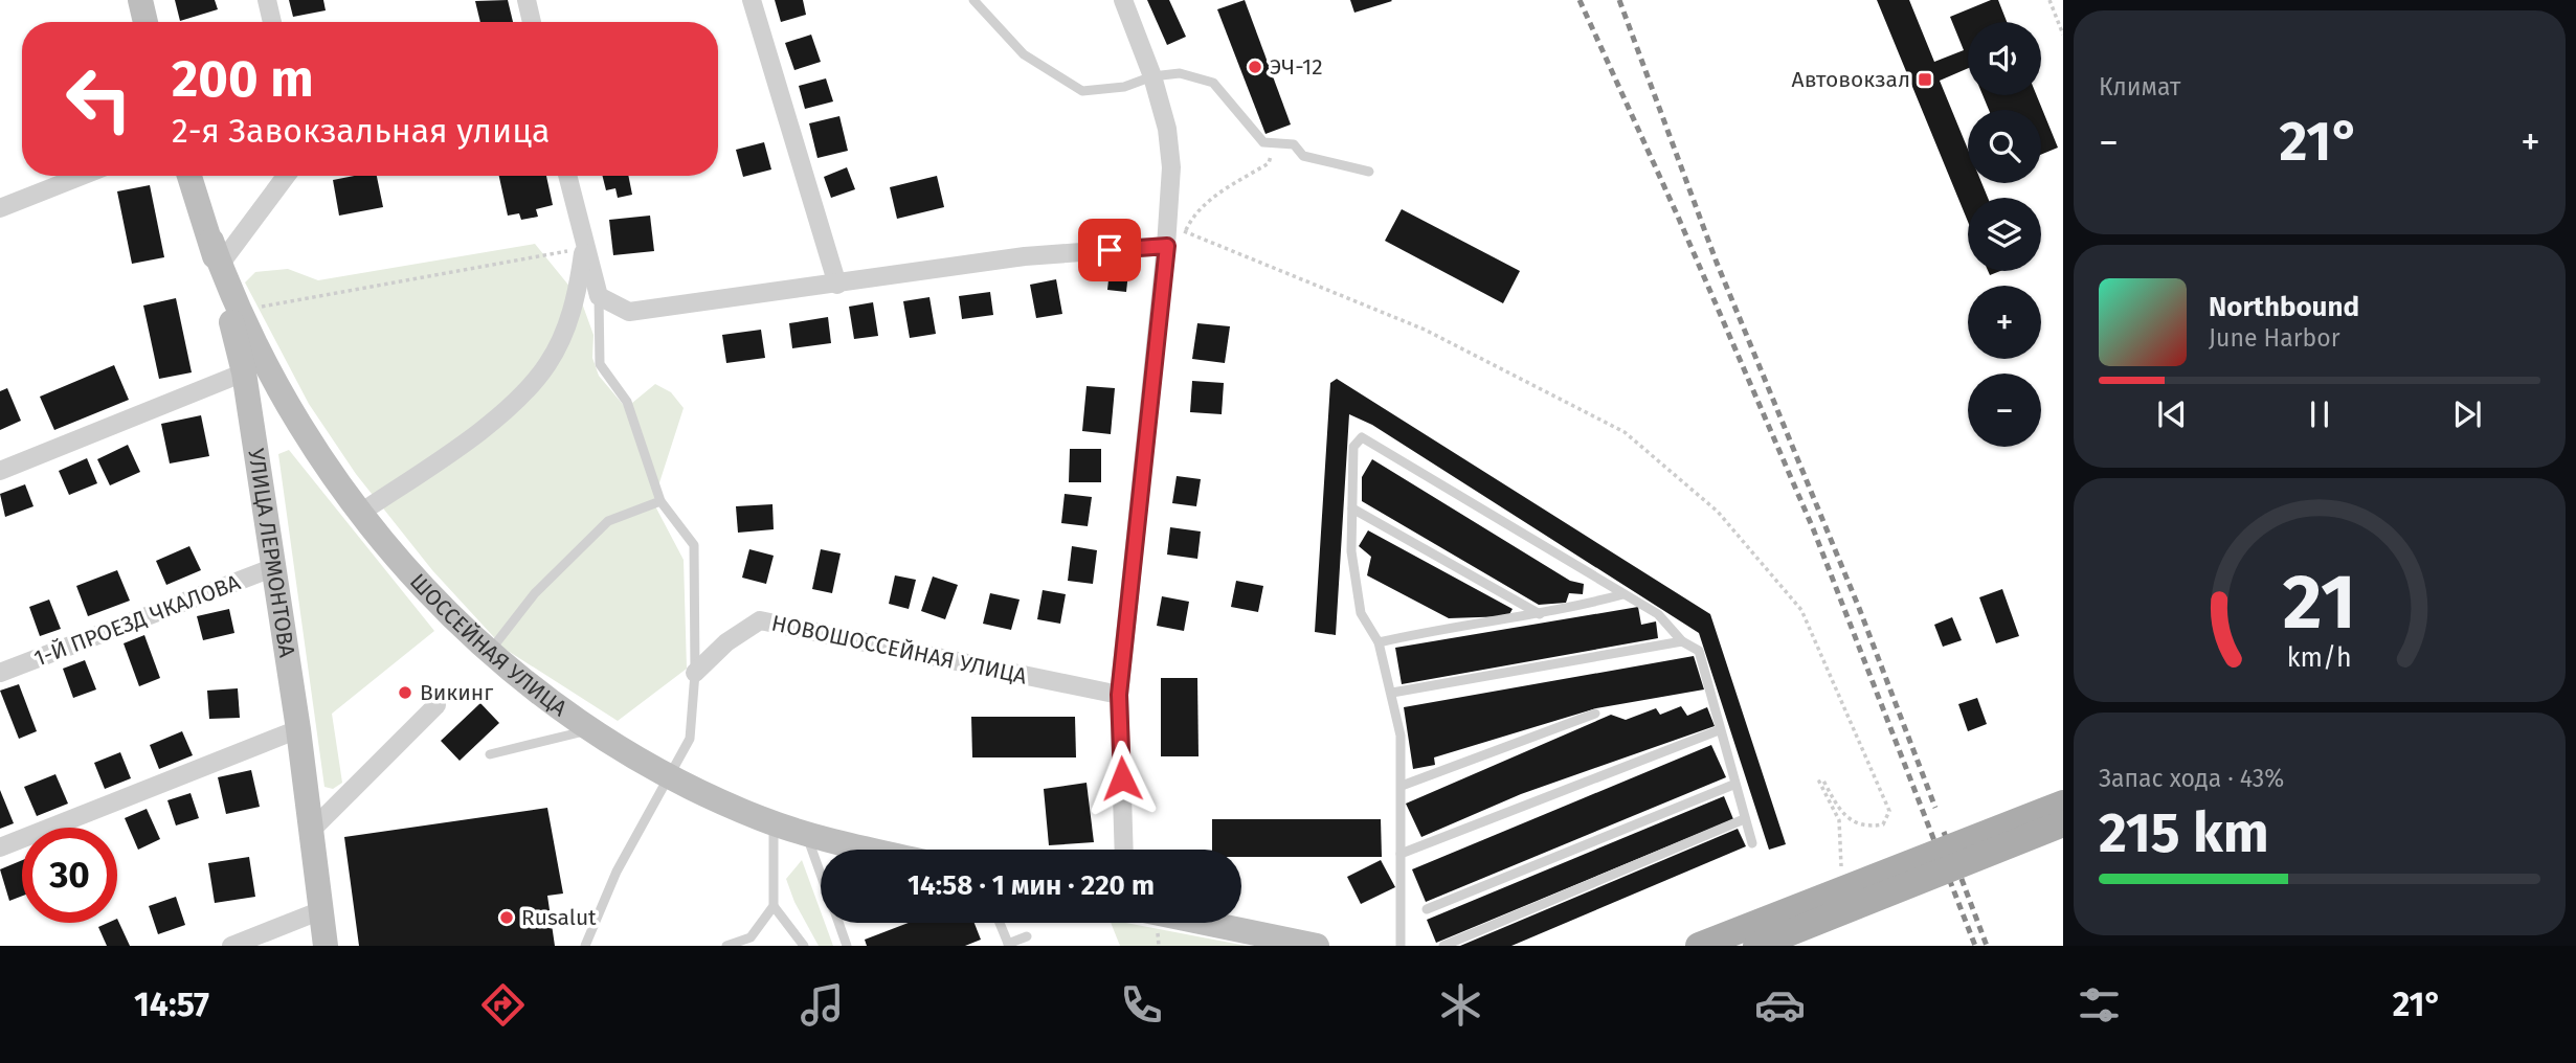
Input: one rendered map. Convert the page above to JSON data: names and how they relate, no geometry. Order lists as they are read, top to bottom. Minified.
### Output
{"streets":{"main road":["УЛИЦА ЛЕРМОНТОВА","ШОССЕЙНАЯ УЛИЦА"],"street":["1-Й ПРОЕЗД ЧКАЛОВА","НОВОШОССЕЙНАЯ УЛИЦА"]},"crossings":[["УЛИЦА ЛЕРМОНТОВА","1-Й ПРОЕЗД ЧКАЛОВА"],["УЛИЦА ЛЕРМОНТОВА","ШОССЕЙНАЯ УЛИЦА"]],"places":{"other":["ЭЧ-12","Викинг","Rusalut"],"transit":["Автовокзал"]},"page":{"tile":["Климат",["Запас хода · 43%","215 km"]],"map_buttons":["+","−"],"turn":["200 m","2-я Завокзальная улица"],"heat":["−","21°","+"],"song":["Northbound","June Harbor"],"limit":"30","trip":"14:58 · 1 мин · 220 m","tabs":["14:57","21°"],"gauge":["21","km/h"]}}
